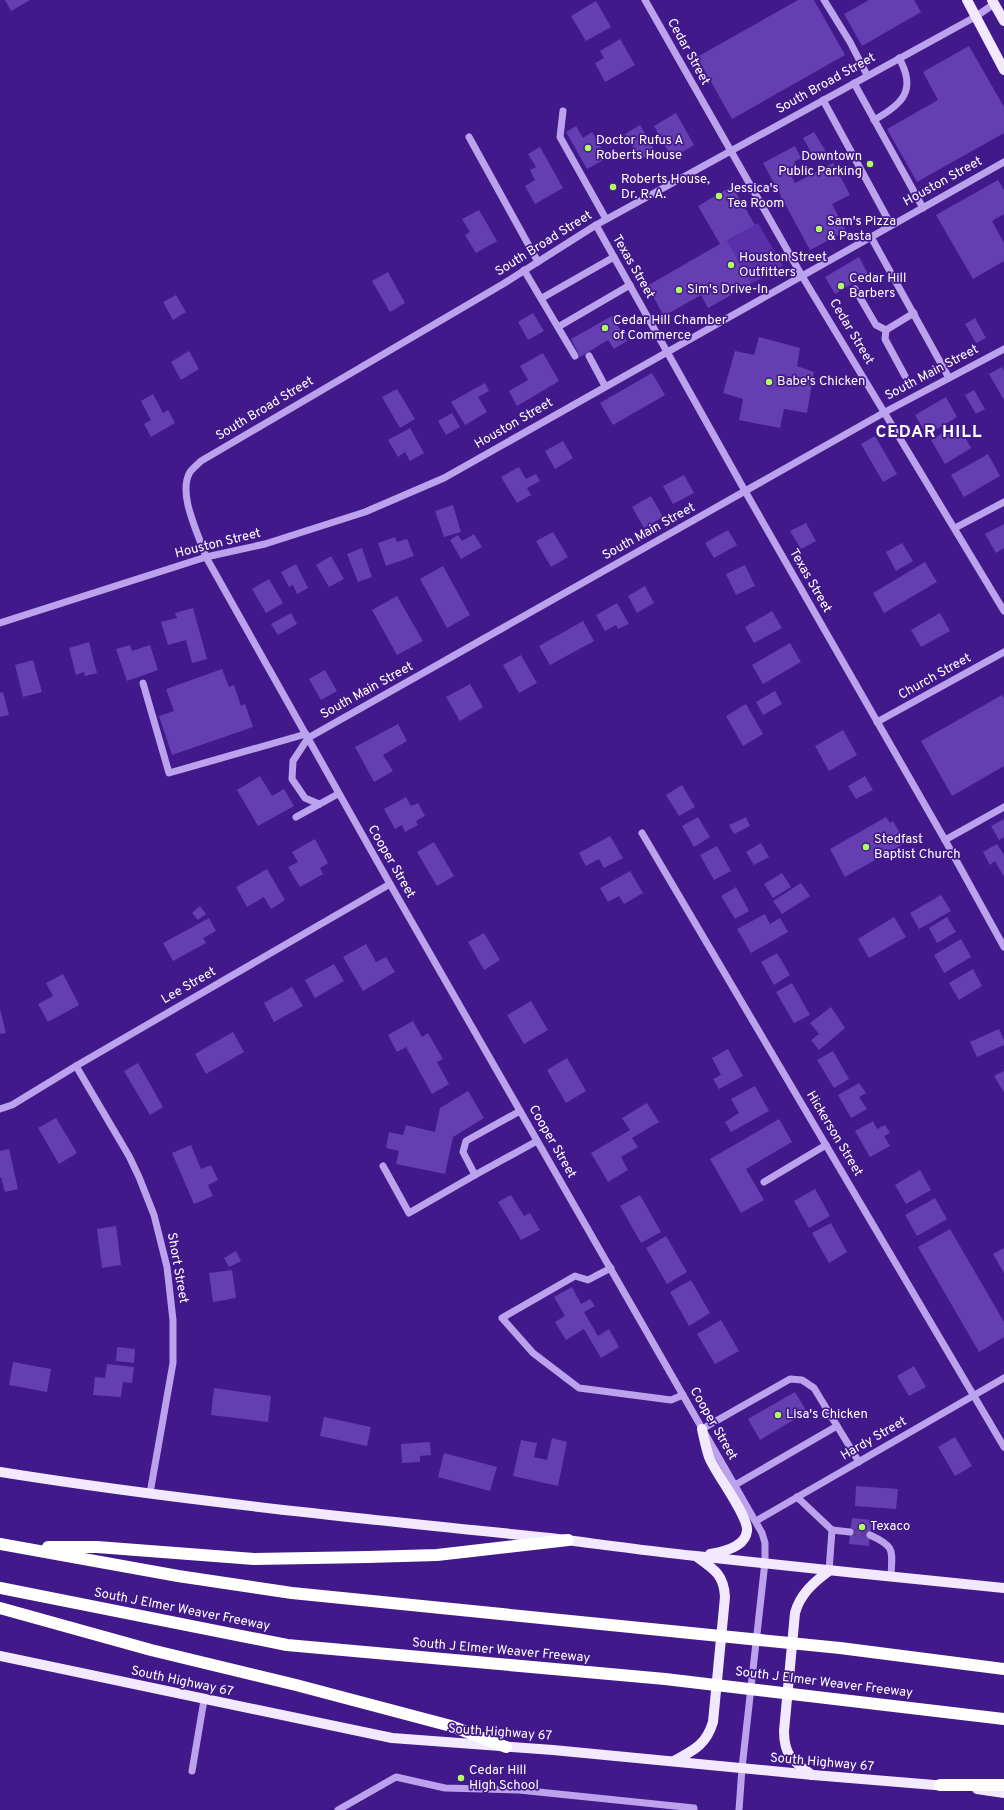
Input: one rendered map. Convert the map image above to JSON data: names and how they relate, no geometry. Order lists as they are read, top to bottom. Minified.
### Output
{"streets":{"highway":["South J Elmer Weaver Freeway"],"main road":["South Highway 67"],"street":["Cedar Street","South Broad Street","Houston Street","Texas Street","South Main Street","Church Street","Cooper Street","Lee Street","Hickerson Street","Short Street","Hardy Street"]},"crossings":[["Cedar Street","South Broad Street"],["Cedar Street","Houston Street"],["Cedar Street","South Main Street"],["South Broad Street","Houston Street"],["South Broad Street","Texas Street"],["South Broad Street","Cooper Street"],["Houston Street","Texas Street"],["Houston Street","Cooper Street"],["Texas Street","South Main Street"],["Texas Street","Church Street"],["South Main Street","Cooper Street"],["Cooper Street","Lee Street"],["Cooper Street","Hardy Street"],["Cooper Street","South Highway 67"],["Lee Street","Short Street"],["Hickerson Street","Hardy Street"]],"districts":["CEDAR HILL"],"places":["Doctor Rufus A Roberts House","Downtown Public Parking","Roberts House, Dr. R. A.","Jessica's Tea Room","Sam's Pizza & Pasta","Houston Street Outfitters","Cedar Hill Barbers","Sim's Drive-In","Cedar Hill Chamber of Commerce","Babe's Chicken","Stedfast Baptist Church","Lisa's Chicken","Texaco","Cedar Hill High School"]}
